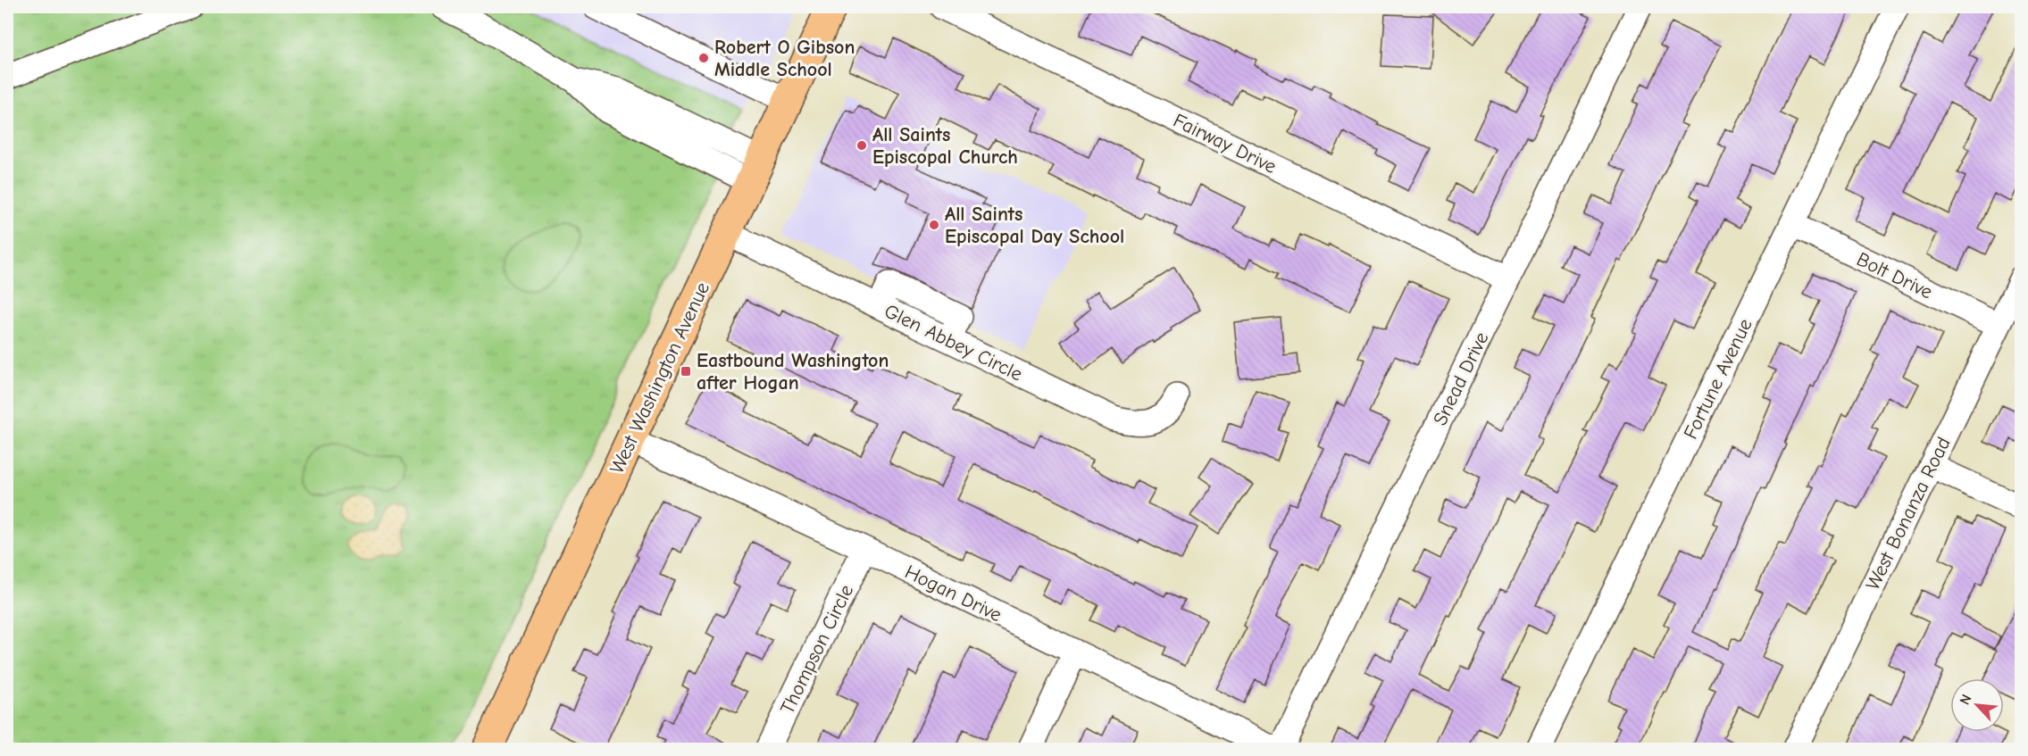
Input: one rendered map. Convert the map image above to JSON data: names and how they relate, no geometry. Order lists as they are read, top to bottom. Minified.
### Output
{"streets":{"main road":["West Washington Avenue"],"street":["Fairway Drive","Bolt Drive","Glen Abbey Circle","Snead Drive","Fortune Avenue","West Bonanza Road","Hogan Drive","Thompson Circle"]},"crossings":[["Fairway Drive","Snead Drive"],["Bolt Drive","Fortune Avenue"],["Bolt Drive","West Bonanza Road"],["Glen Abbey Circle","West Washington Avenue"],["West Washington Avenue","Hogan Drive"],["Hogan Drive","Thompson Circle"]],"places":{"other":["Robert O Gibson Middle School","All Saints Episcopal Church","All Saints Episcopal Day School"],"transit":["Eastbound Washington after Hogan"]},"north":"top left"}
